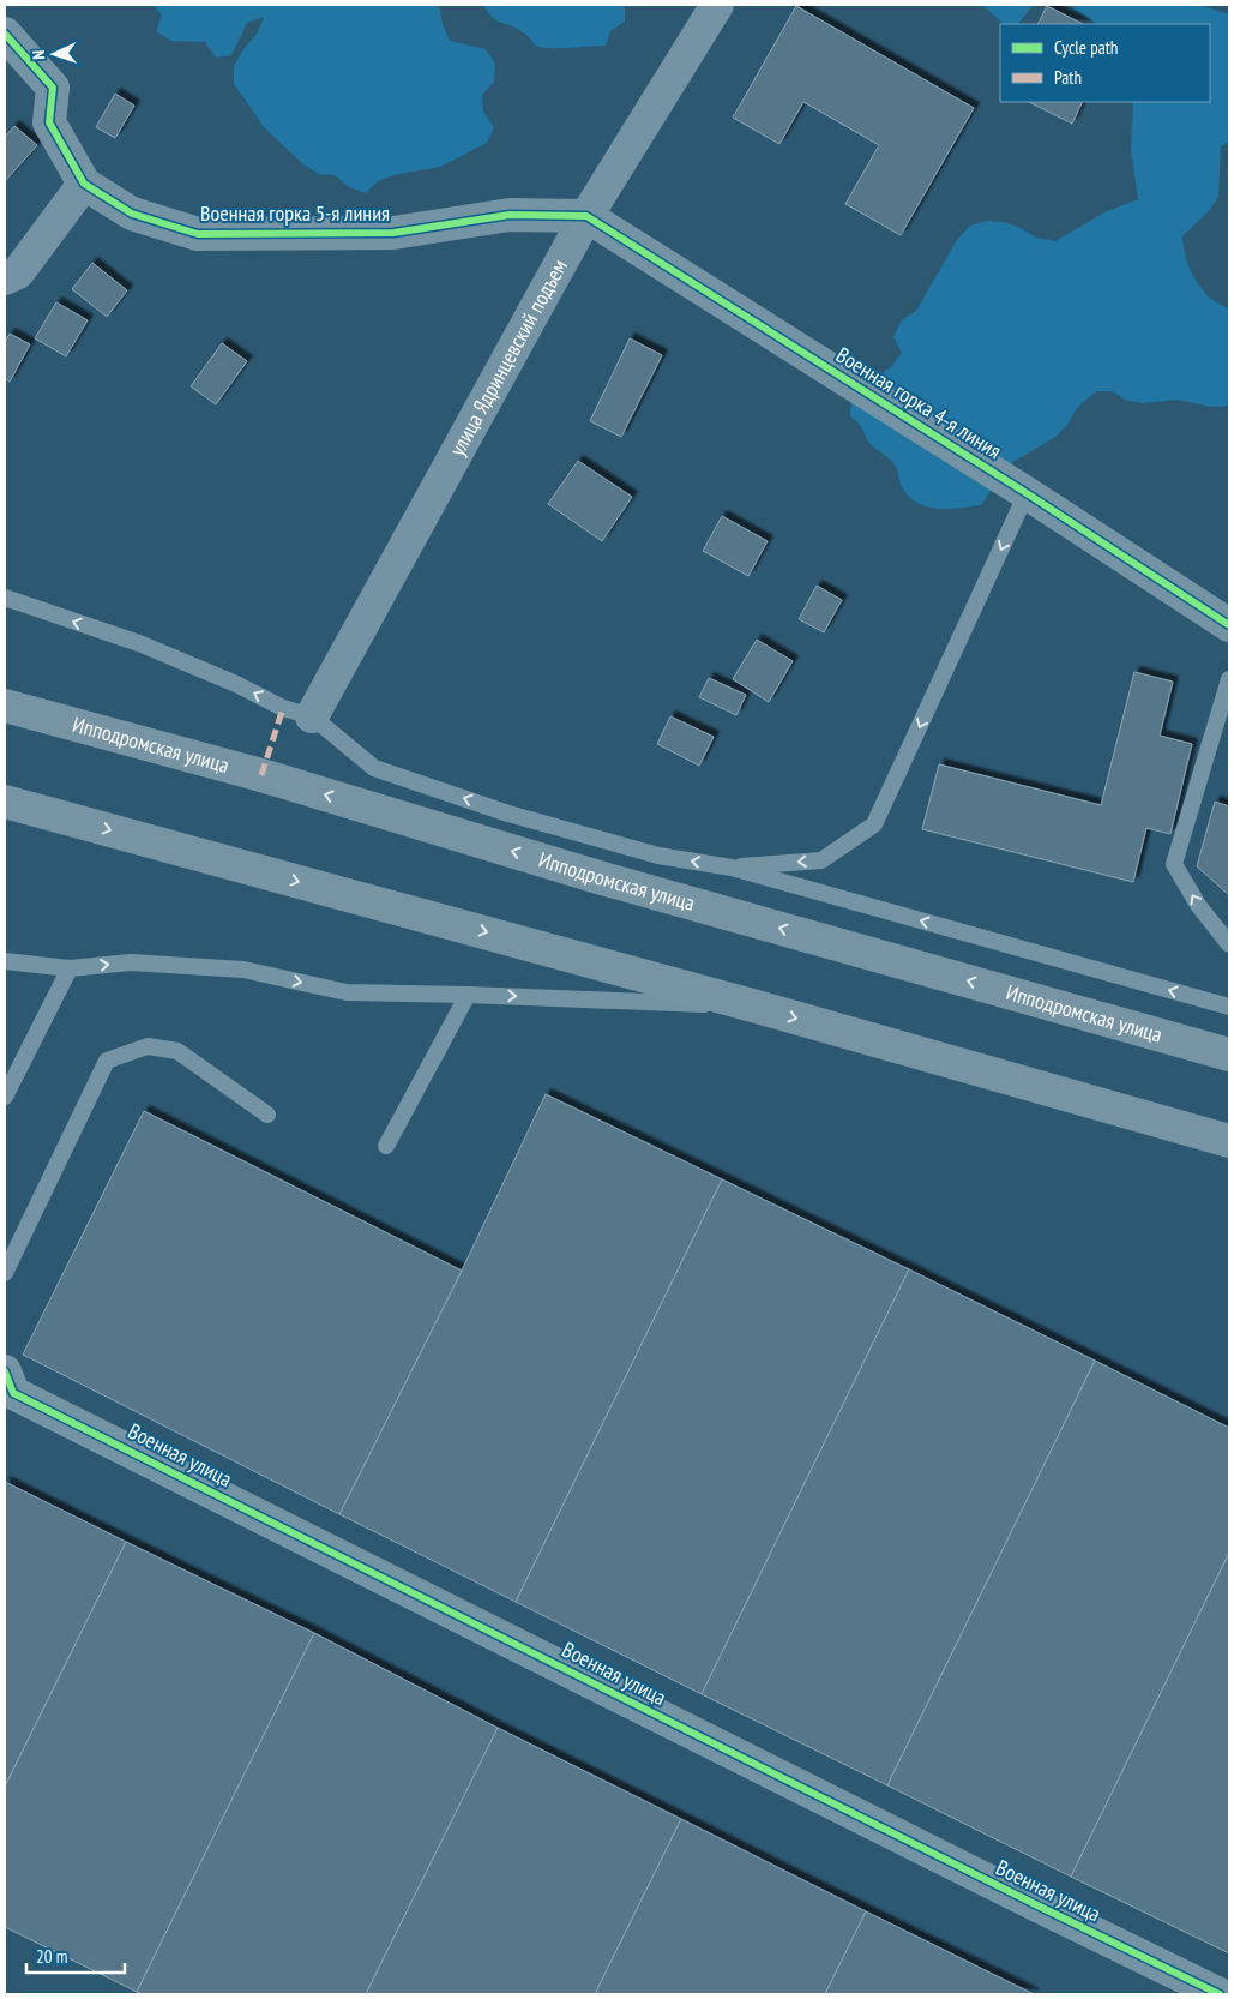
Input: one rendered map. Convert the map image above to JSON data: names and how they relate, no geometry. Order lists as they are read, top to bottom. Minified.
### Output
{"streets":{"highway":["Ипподромская улица"],"street":["Военная горка 5-я линия","улица Ядринцевский подъем","Военная горка 4-я линия","Военная улица"]},"crossings":[["Военная горка 5-я линия","улица Ядринцевский подъем"],["Военная горка 5-я линия","Военная горка 4-я линия"],["улица Ядринцевский подъем","Военная горка 4-я линия"]],"legend":["Cycle path","Path"],"scale_bar":"20 m","north":"left"}
